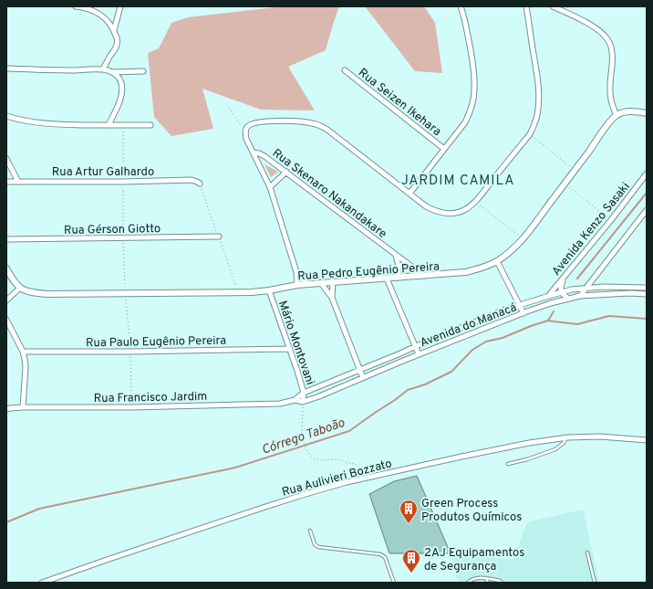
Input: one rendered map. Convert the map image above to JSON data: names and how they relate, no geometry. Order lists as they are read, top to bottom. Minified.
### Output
{"streets":{"street":["Rua Seizen Ikehara","Rua Artur Galhardo","Rua Skenaro Nakandakare","Rua Gérson Giotto","Avenida Kenzo Sasaki","Rua Pedro Eugênio Pereira","Avenida do Manacá","Rua Paulo Eugênio Pereira","Mário Montovani","Rua Francisco Jardim","Rua Aulivieri Bozzato"]},"crossings":[["Rua Skenaro Nakandakare","Rua Pedro Eugênio Pereira"],["Avenida Kenzo Sasaki","Avenida do Manacá"],["Rua Pedro Eugênio Pereira","Mário Montovani"],["Avenida do Manacá","Mário Montovani"],["Avenida do Manacá","Rua Francisco Jardim"],["Rua Paulo Eugênio Pereira","Mário Montovani"],["Mário Montovani","Rua Francisco Jardim"]],"districts":["JARDIM CAMILA"],"water":["Córrego Taboão"],"places":{"building":["Green Process Produtos Químicos","2AJ Equipamentos de Segurança"]}}
